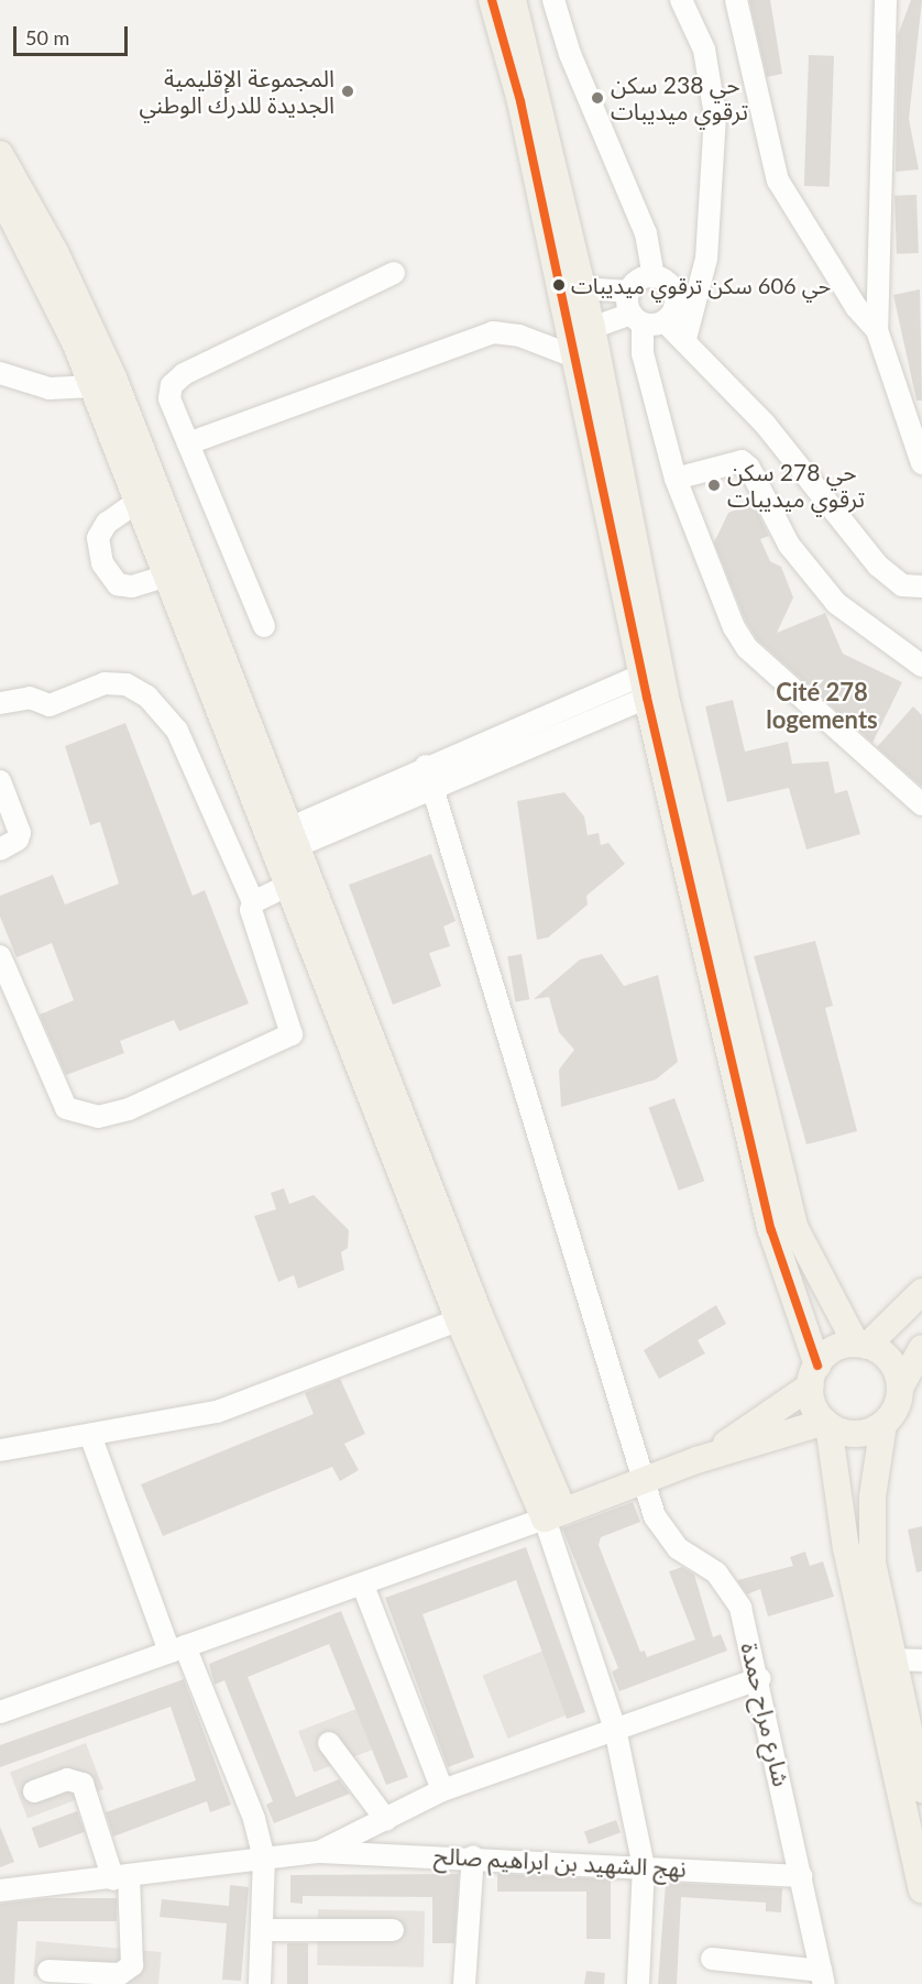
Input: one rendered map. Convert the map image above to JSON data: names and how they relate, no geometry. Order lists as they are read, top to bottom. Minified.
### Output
{"streets":{"street":["شارع مراح حمدة","نهج الشهيد بن ابراهيم صالح"]},"crossings":[["شارع مراح حمدة","نهج الشهيد بن ابراهيم صالح"]],"districts":["Cité 278 logements"],"places":["المجموعة الإقليمية الجديدة للدرك الوطني","حي 238 سكن ترقوي ميديبات","حي 606 سكن ترقوي ميديبات","حي 278 سكن ترقوي ميديبات"],"scale_bar":"50 m"}
